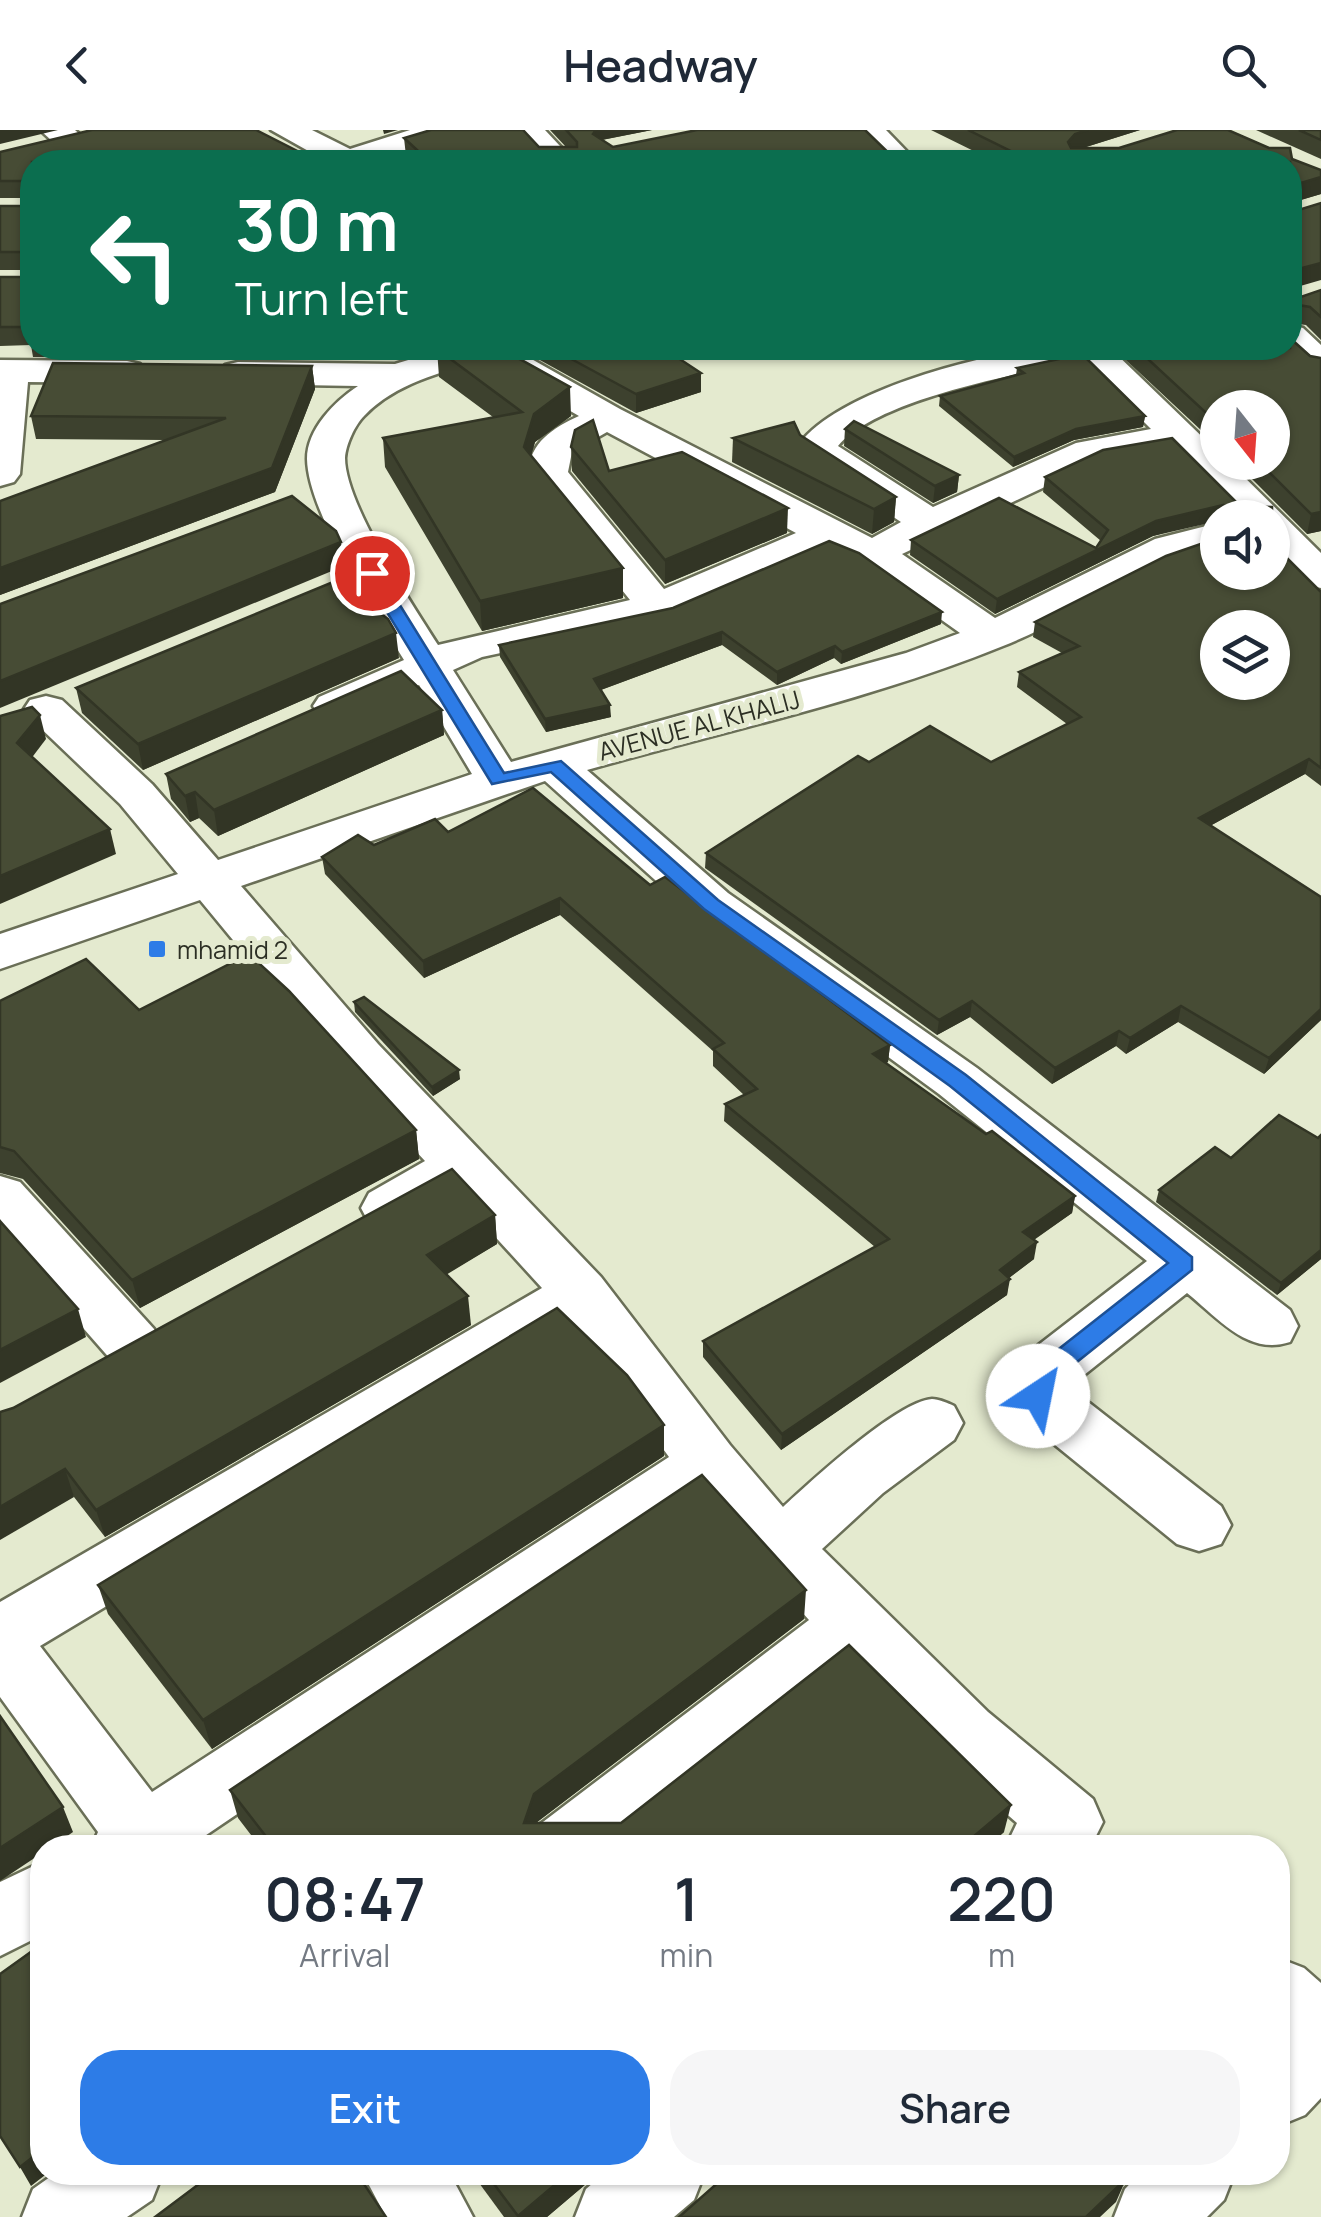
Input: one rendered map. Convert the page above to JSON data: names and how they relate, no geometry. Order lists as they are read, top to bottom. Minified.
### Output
{"streets":{"street":["AVENUE AL KHALIJ"]},"places":{"transit":["mhamid 2"]},"north":"bottom","page":{"header":"Headway","turn":["30 m","Turn left"],"eta":["08:47","Arrival","1","min","220","m"],"buttons":["Exit","Share"]}}
